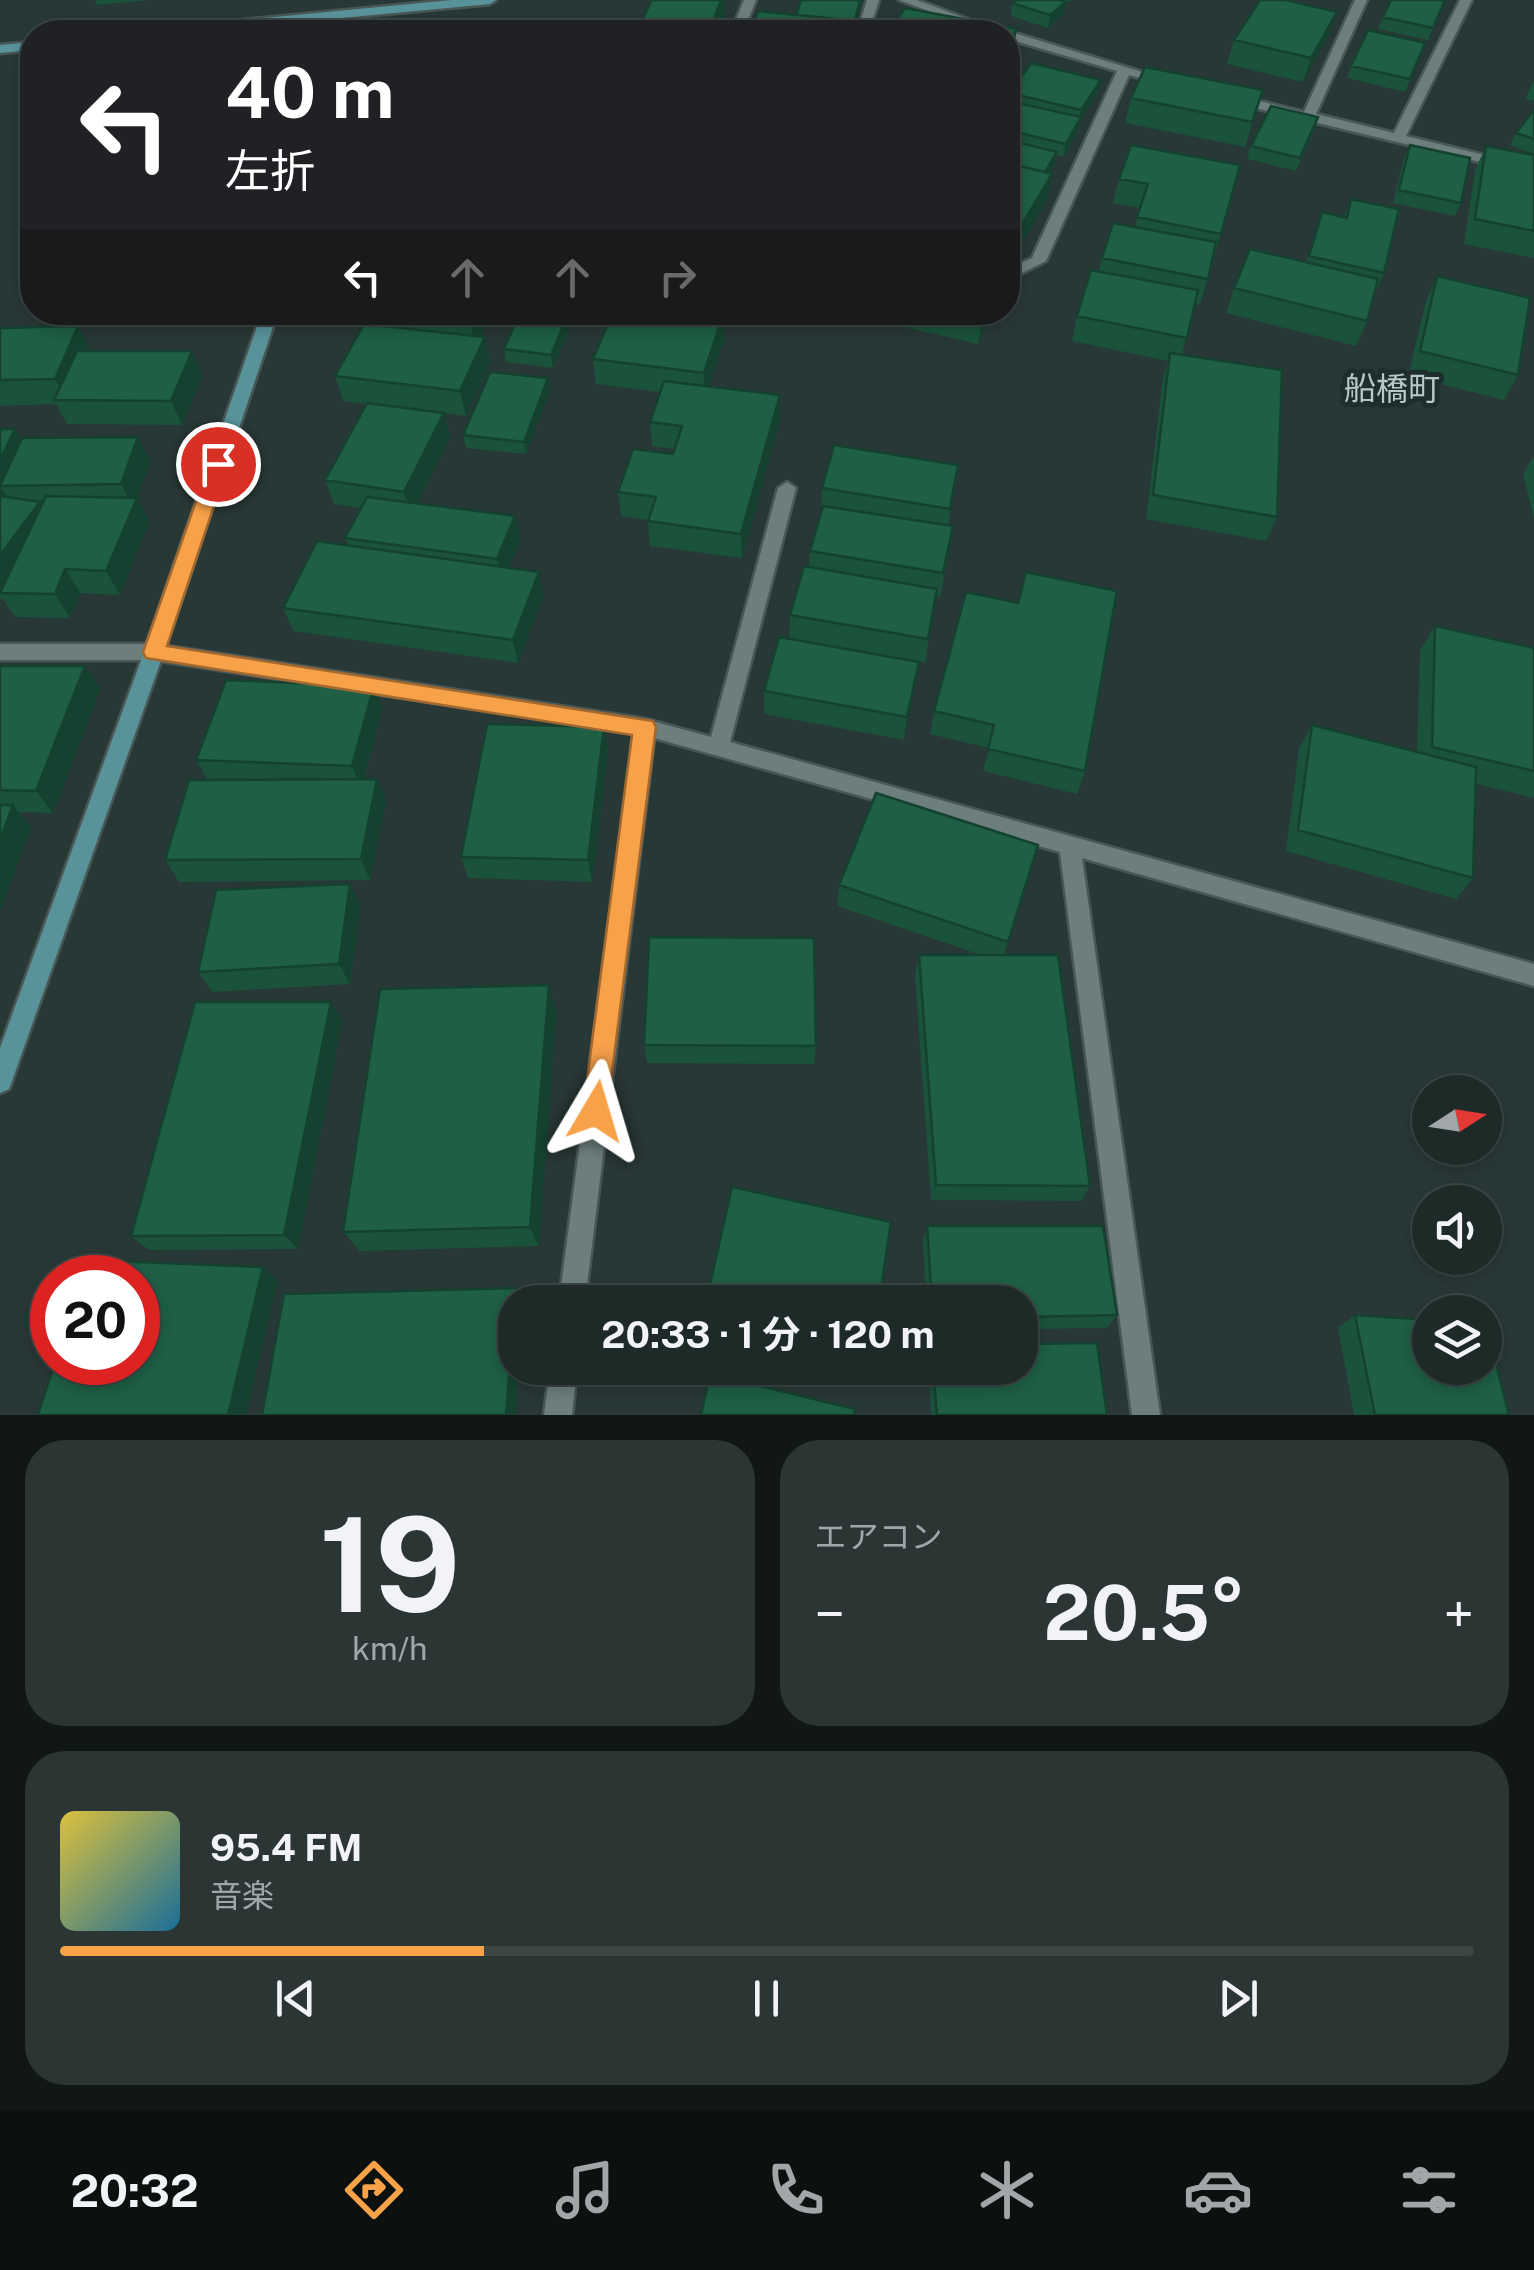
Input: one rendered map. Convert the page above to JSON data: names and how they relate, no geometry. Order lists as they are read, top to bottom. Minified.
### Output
{"districts":["船橋町"],"north":"right","page":{"turn":["40 m","左折"],"limit":"20","trip":"20:33 · 1 分 · 120 m","tile":[["19","km/h"],"エアコン"],"heat":["−","20.5°","+"],"song":["95.4 FM","音楽"],"tabs":"20:32"}}
